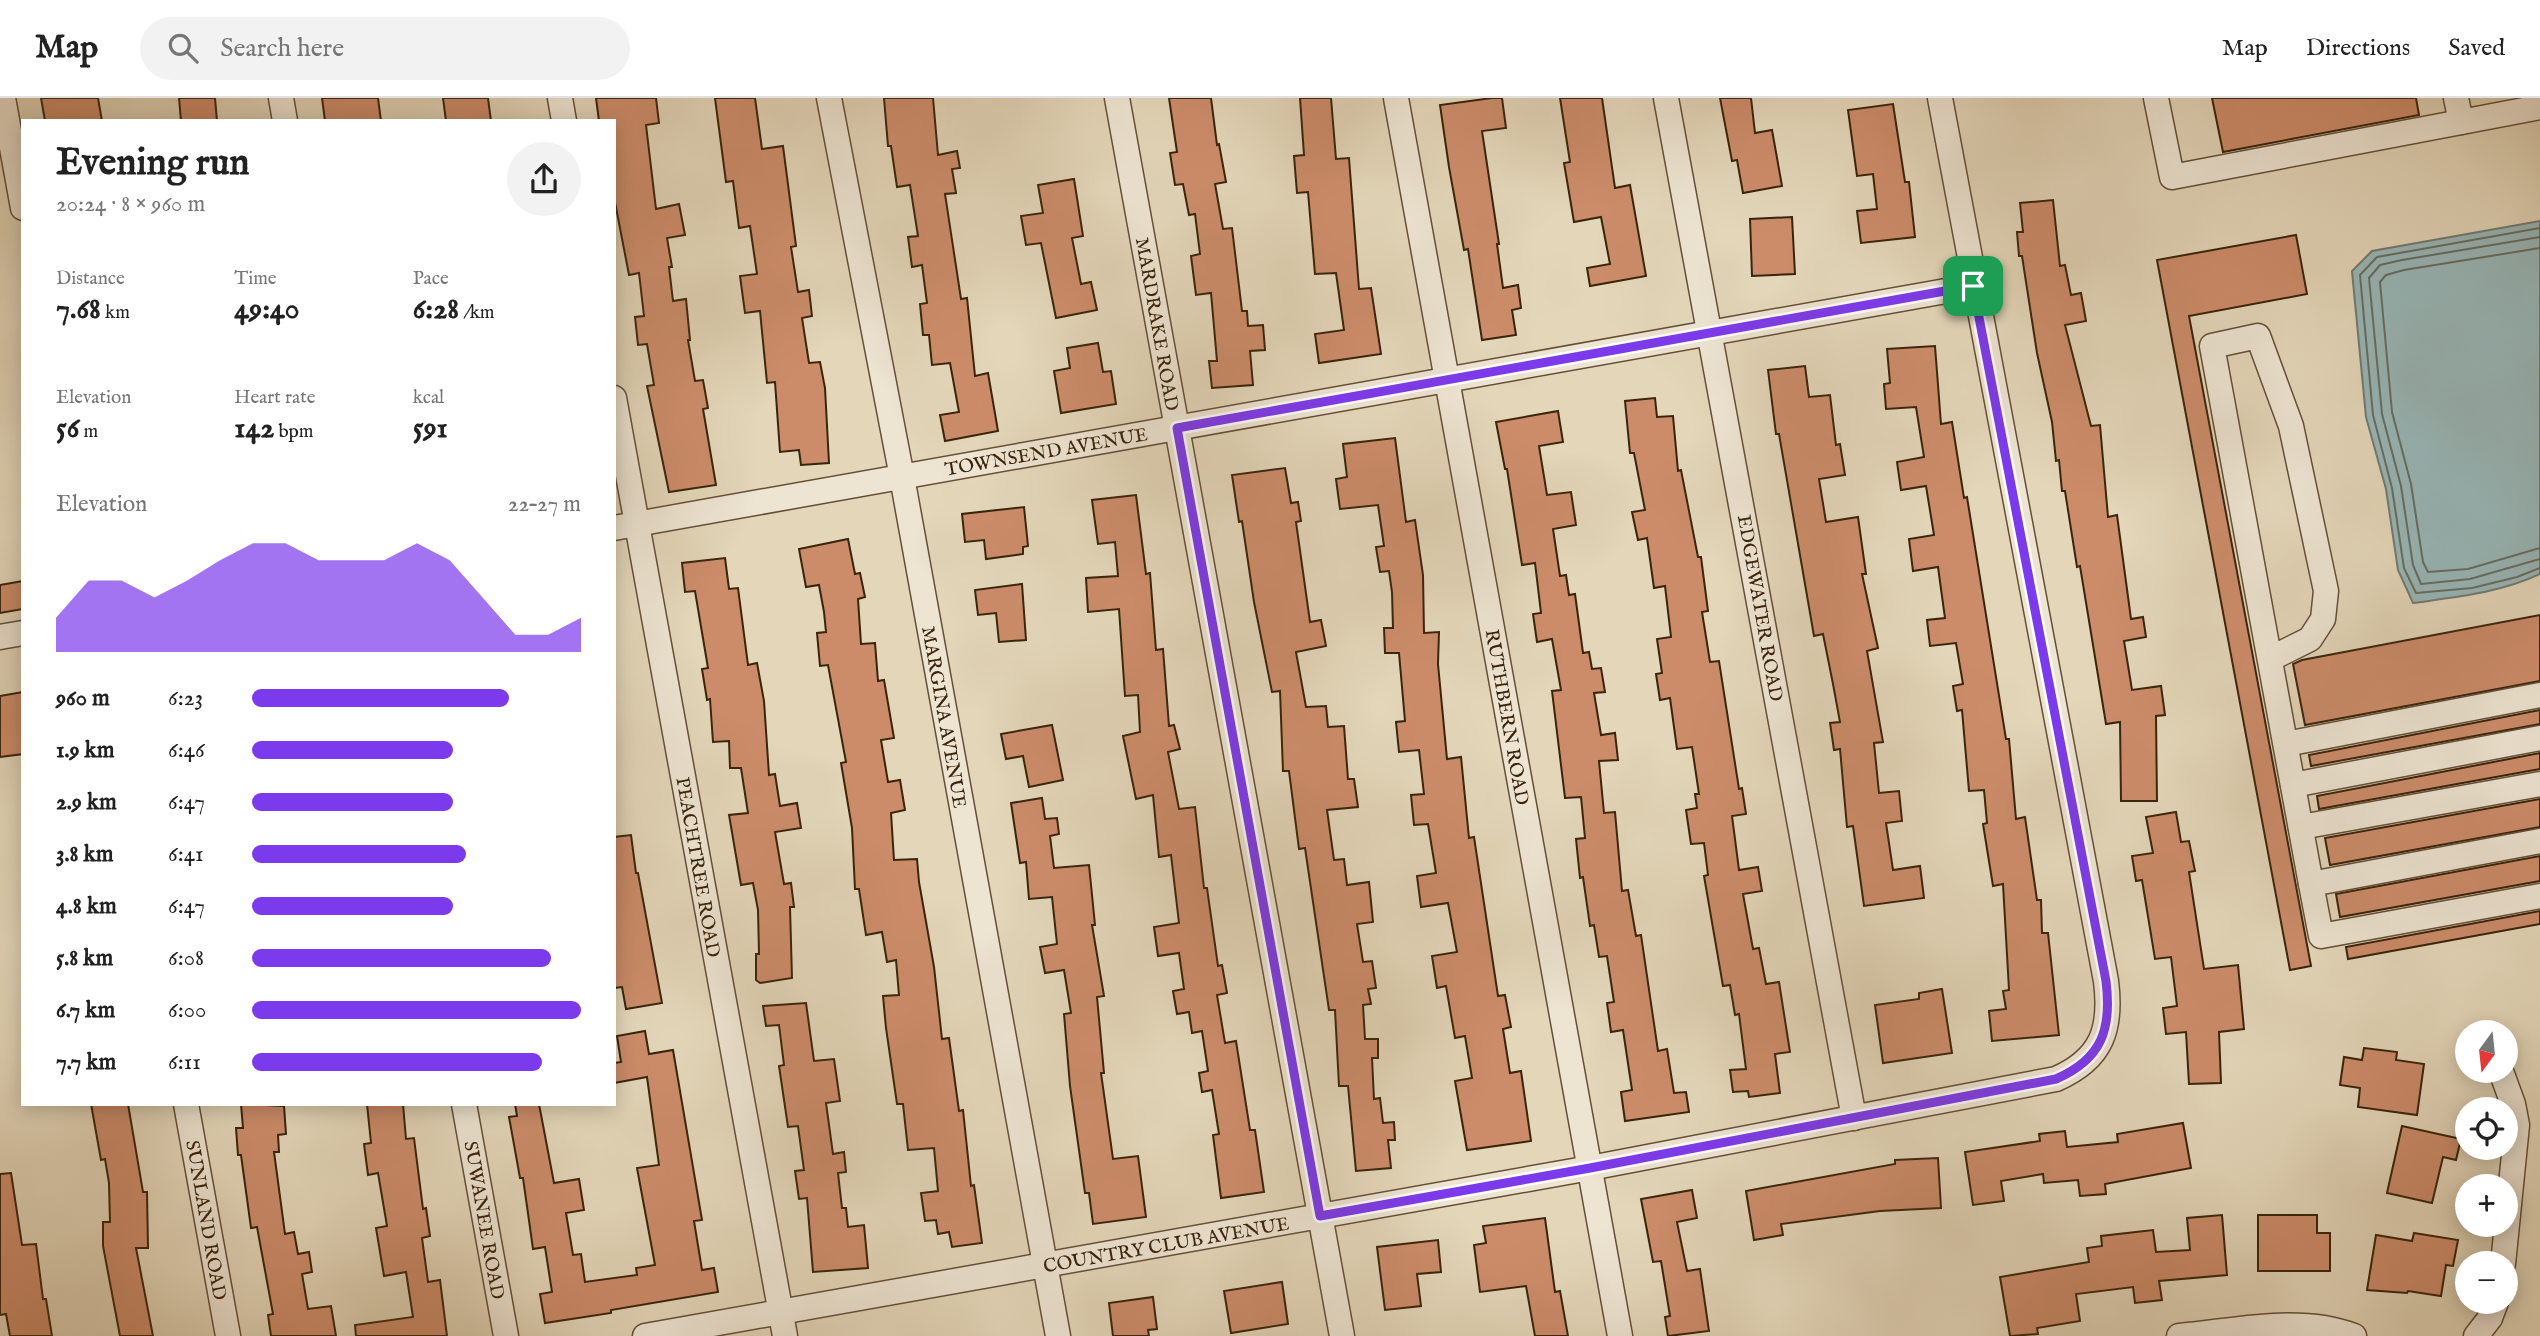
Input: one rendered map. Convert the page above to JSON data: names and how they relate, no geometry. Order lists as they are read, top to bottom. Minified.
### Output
{"streets":{"street":["MARDRAKE ROAD","TOWNSEND AVENUE","EDGEWATER ROAD","MARGINA AVENUE","RUTHBERN ROAD","PEACHTREE ROAD","SUNLAND ROAD","SUWANEE ROAD","COUNTRY CLUB AVENUE"]},"crossings":[["MARDRAKE ROAD","TOWNSEND AVENUE"],["MARDRAKE ROAD","COUNTRY CLUB AVENUE"],["TOWNSEND AVENUE","EDGEWATER ROAD"],["TOWNSEND AVENUE","MARGINA AVENUE"],["TOWNSEND AVENUE","RUTHBERN ROAD"],["TOWNSEND AVENUE","PEACHTREE ROAD"],["TOWNSEND AVENUE","COUNTRY CLUB AVENUE"],["EDGEWATER ROAD","COUNTRY CLUB AVENUE"],["MARGINA AVENUE","COUNTRY CLUB AVENUE"],["RUTHBERN ROAD","COUNTRY CLUB AVENUE"],["PEACHTREE ROAD","COUNTRY CLUB AVENUE"]],"north":"bottom","page":{"header":"Map","search":"Search here","nav":["Map","Directions","Saved"],"heading":["Evening run","20:24 · 8 × 960 m"],"stats":[["Distance","7.68 km"],["Time","49:40"],["Pace","6:28 /km"],["Elevation","56 m"],["Heart rate","142 bpm"],["kcal","591"]],"chart":["Elevation","22–27 m"],"list":[{"name":"960 m","note":"6:23"},{"name":"1.9 km","note":"6:46"},{"name":"2.9 km","note":"6:47"},{"name":"3.8 km","note":"6:41"},{"name":"4.8 km","note":"6:47"},{"name":"5.8 km","note":"6:08"},{"name":"6.7 km","note":"6:00"},{"name":"7.7 km","note":"6:11"}],"map_buttons":["+","−"]}}
